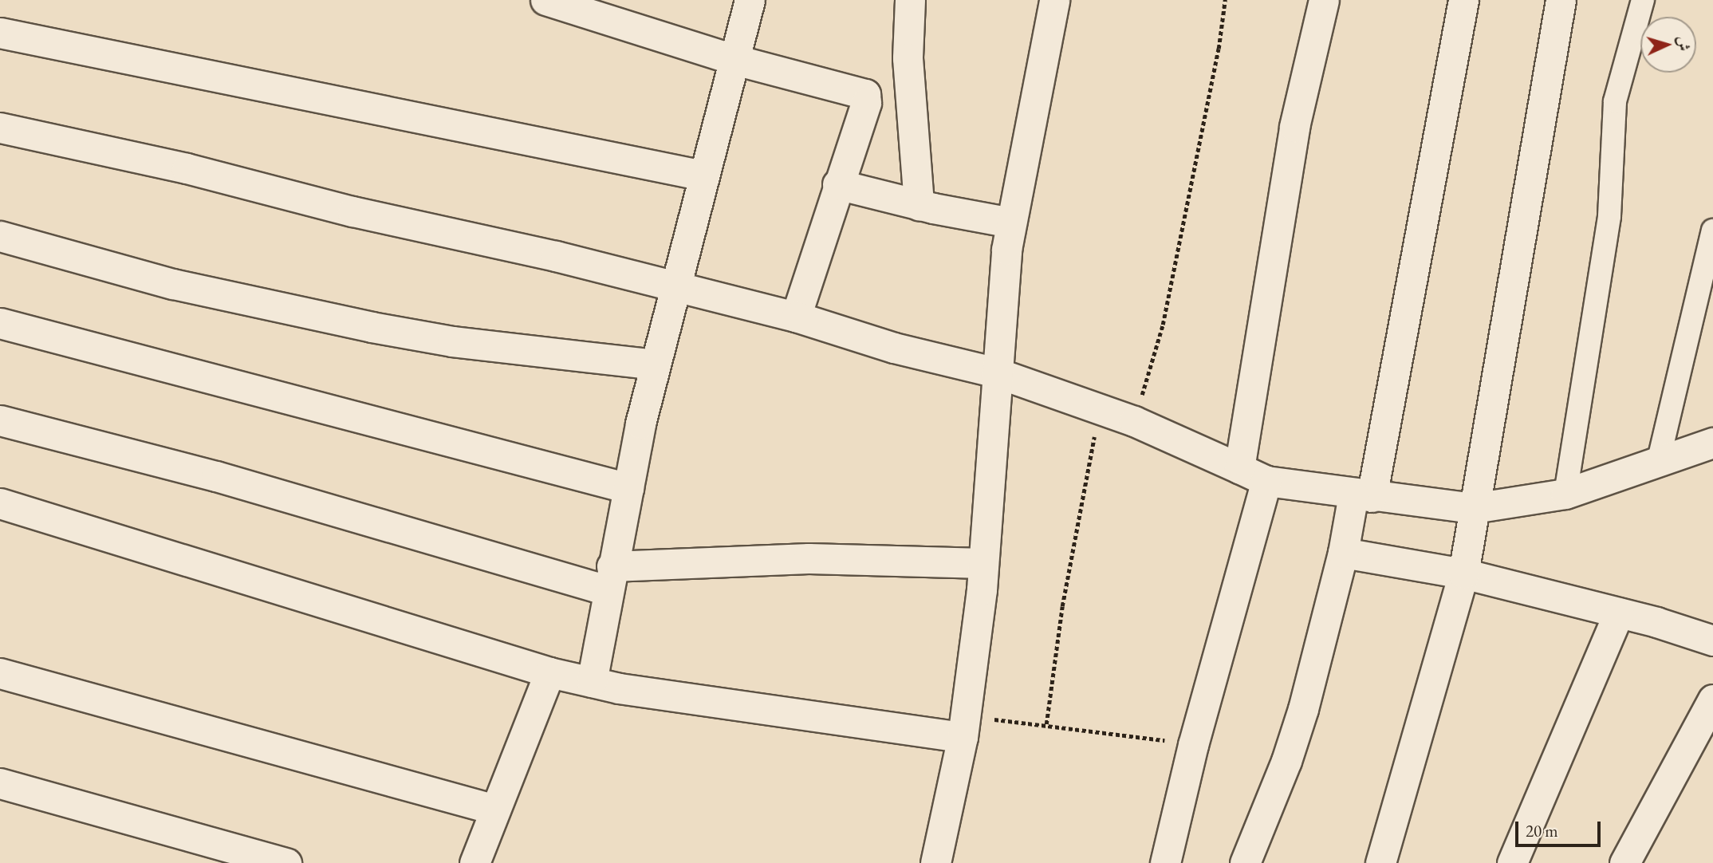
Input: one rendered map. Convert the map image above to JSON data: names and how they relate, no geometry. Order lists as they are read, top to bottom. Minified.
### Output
{"scale_bar":"20 m","north":"right"}
